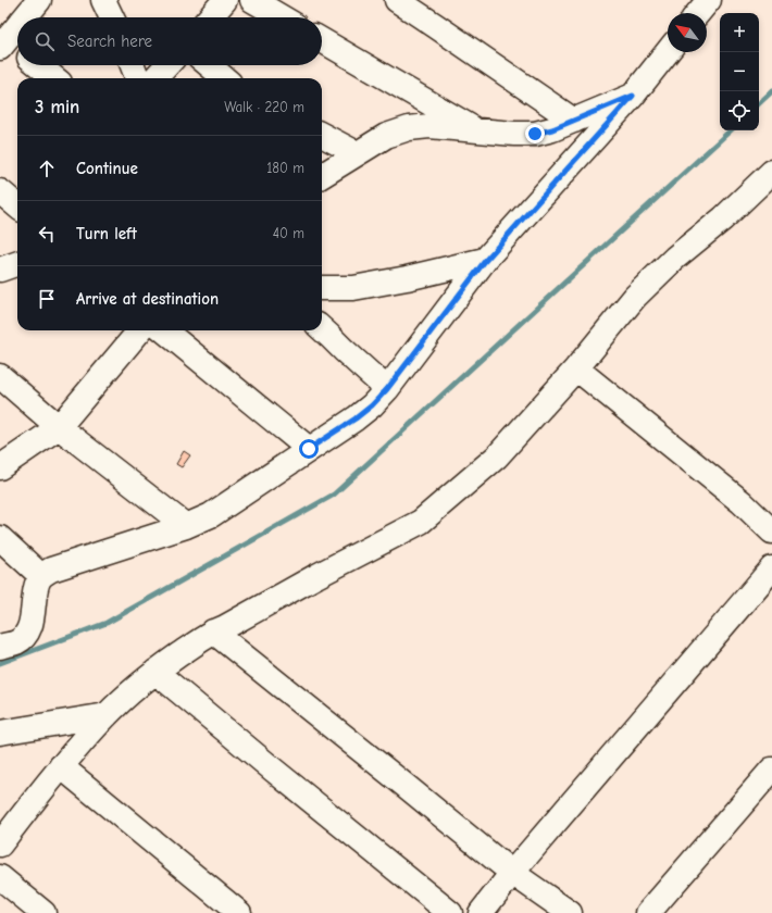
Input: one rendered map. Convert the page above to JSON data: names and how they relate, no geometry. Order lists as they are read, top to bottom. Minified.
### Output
{"north":"top left","page":{"map_buttons":["+","−"],"search":"Search here","heading":["3 min","Walk · 220 m"],"list":[["Continue","180 m"],["Turn left","40 m"],"Arrive at destination"]}}
